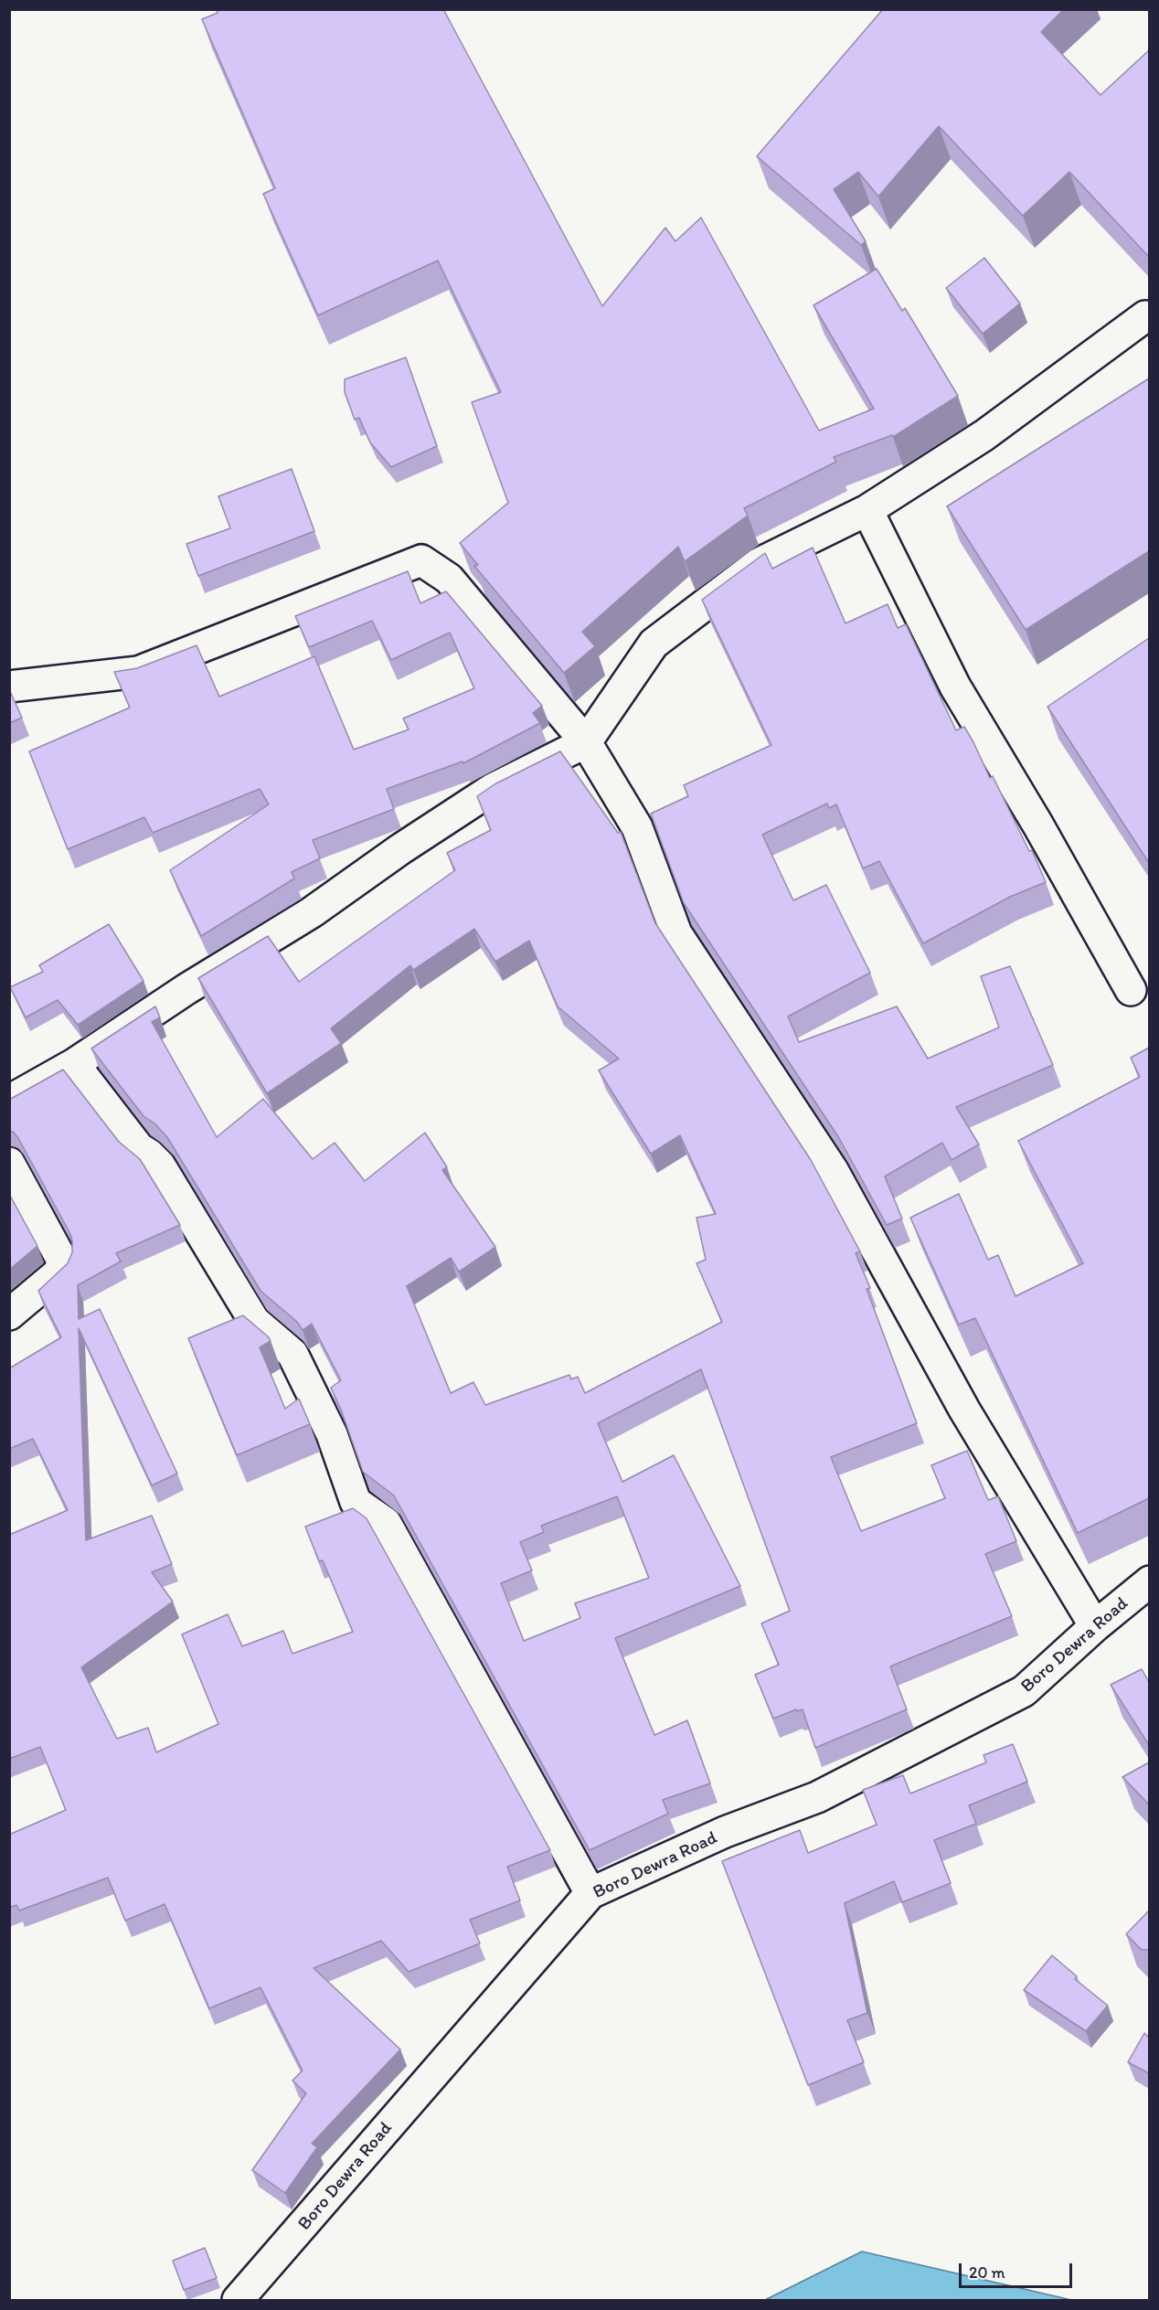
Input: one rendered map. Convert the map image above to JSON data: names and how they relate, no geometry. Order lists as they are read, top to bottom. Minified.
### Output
{"streets":{"street":["Boro Dewra Road"]},"scale_bar":"20 m"}
